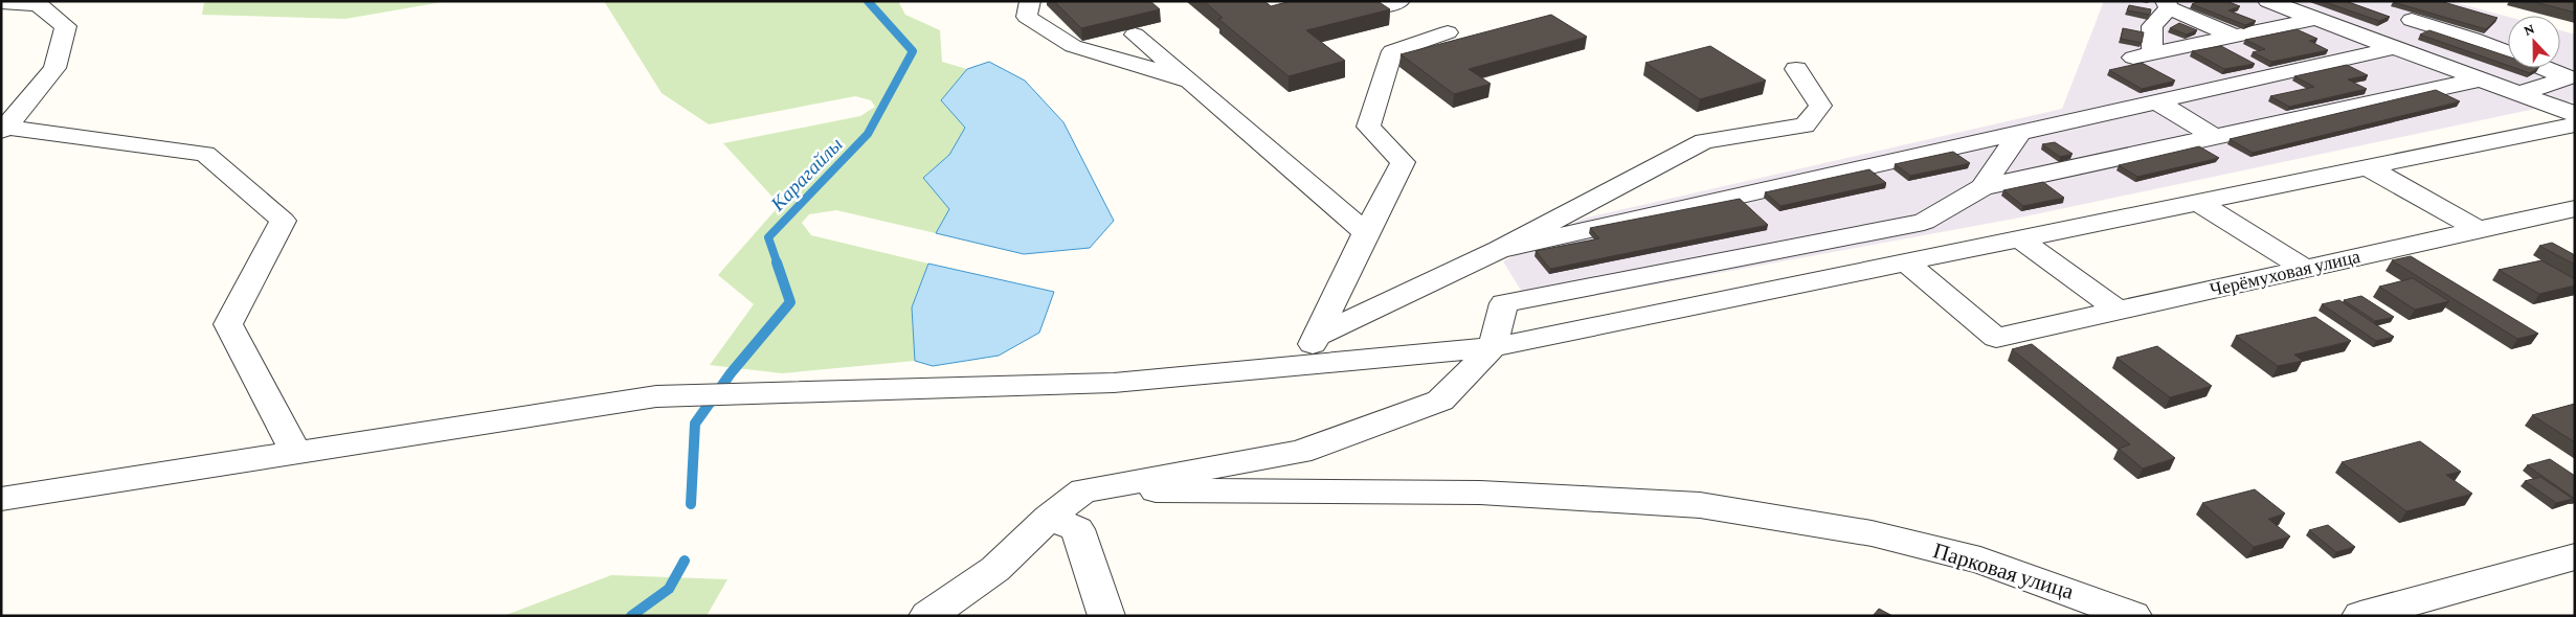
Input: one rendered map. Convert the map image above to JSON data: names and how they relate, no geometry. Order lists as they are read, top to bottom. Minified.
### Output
{"streets":{"street":["Черёмуховая улица","Парковая улица"]},"water":["Карагайлы"],"north":"top"}
